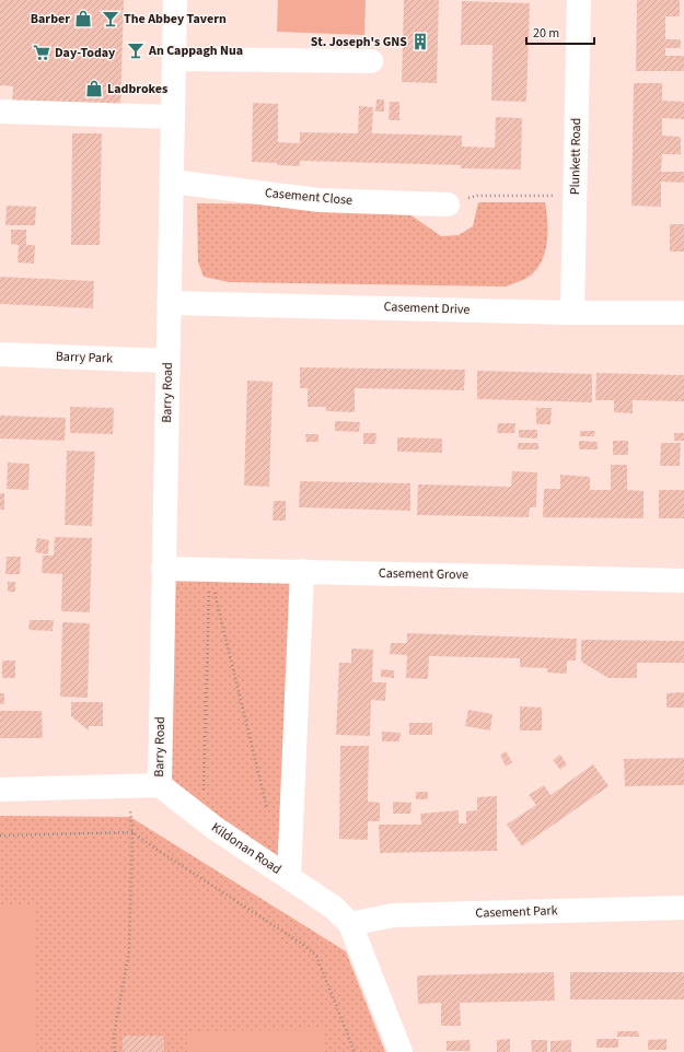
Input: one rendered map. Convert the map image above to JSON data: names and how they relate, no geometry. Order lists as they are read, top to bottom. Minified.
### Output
{"streets":{"street":["Plunkett Road","Casement Close","Casement Drive","Barry Park","Barry Road","Casement Grove","Kildonan Road","Casement Park"]},"crossings":[["Plunkett Road","Casement Drive"],["Casement Close","Barry Road"],["Casement Drive","Barry Road"],["Barry Park","Barry Road"],["Barry Road","Casement Grove"],["Barry Road","Kildonan Road"],["Kildonan Road","Casement Park"]],"places":{"shop":["Barber","Ladbrokes"],"bar":["The Abbey Tavern","An Cappagh Nua"],"building":["St. Joseph's GNS"],"supermarket":["Day-Today"]},"scale_bar":"20 m"}
